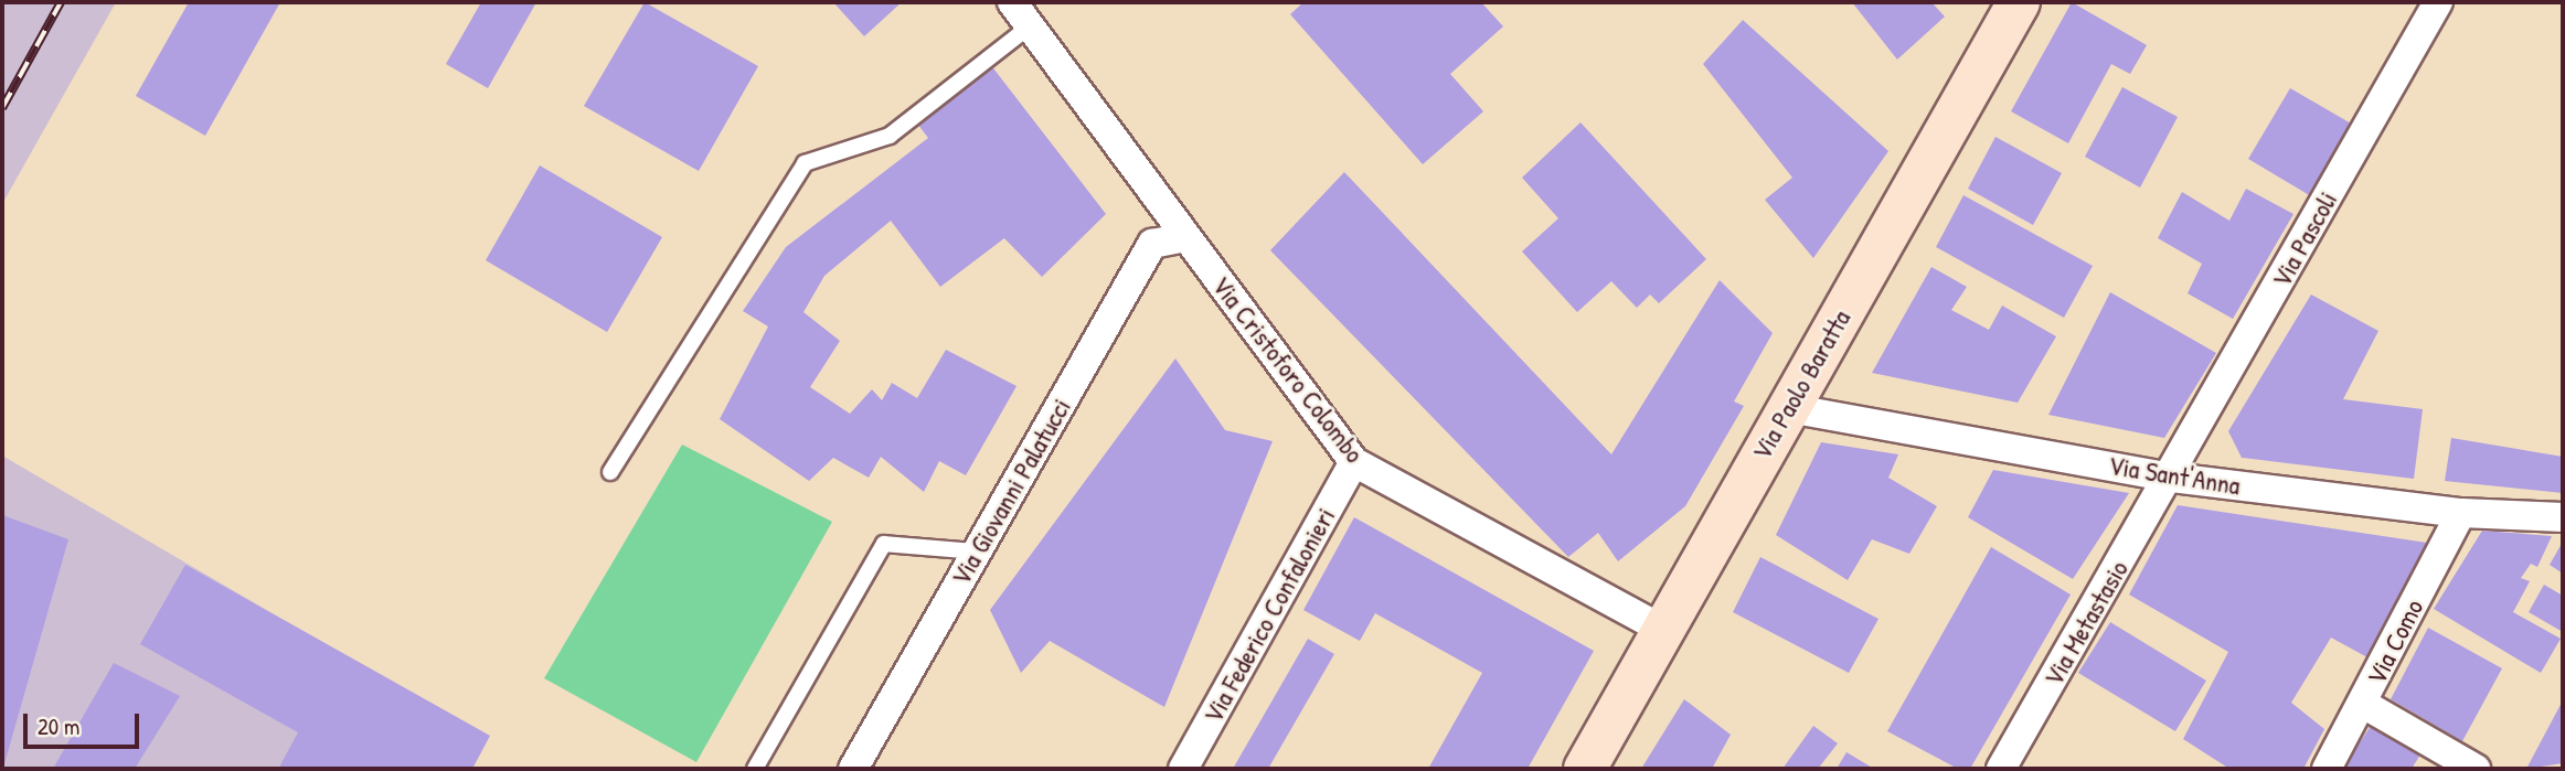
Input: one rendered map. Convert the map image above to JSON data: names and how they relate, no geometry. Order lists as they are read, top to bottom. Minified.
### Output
{"streets":{"main road":["Via Paolo Baratta"],"street":["Via Pascoli","Via Cristoforo Colombo","Via Sant'Anna","Via Giovanni Palatucci","Via Federico Confalonieri","Via Metastasio","Via Como"]},"crossings":[["Via Pascoli","Via Sant'Anna"],["Via Pascoli","Via Metastasio"],["Via Cristoforo Colombo","Via Paolo Baratta"],["Via Cristoforo Colombo","Via Giovanni Palatucci"],["Via Cristoforo Colombo","Via Federico Confalonieri"],["Via Paolo Baratta","Via Sant'Anna"],["Via Sant'Anna","Via Metastasio"],["Via Sant'Anna","Via Como"]],"scale_bar":"20 m"}
